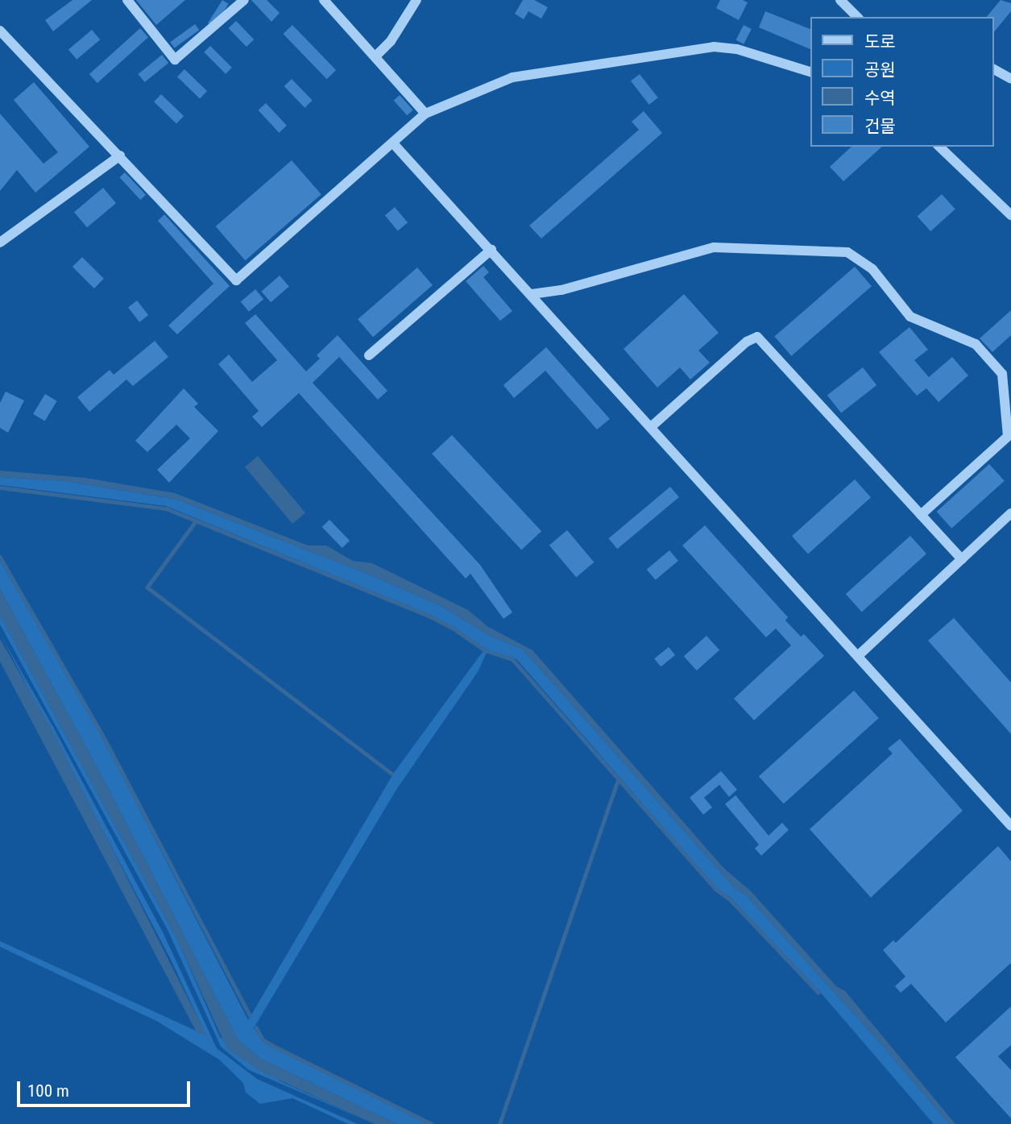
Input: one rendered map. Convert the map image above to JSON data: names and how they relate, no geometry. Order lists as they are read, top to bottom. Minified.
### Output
{"legend":["도로","공원","수역","건물"],"scale_bar":"100 m"}
